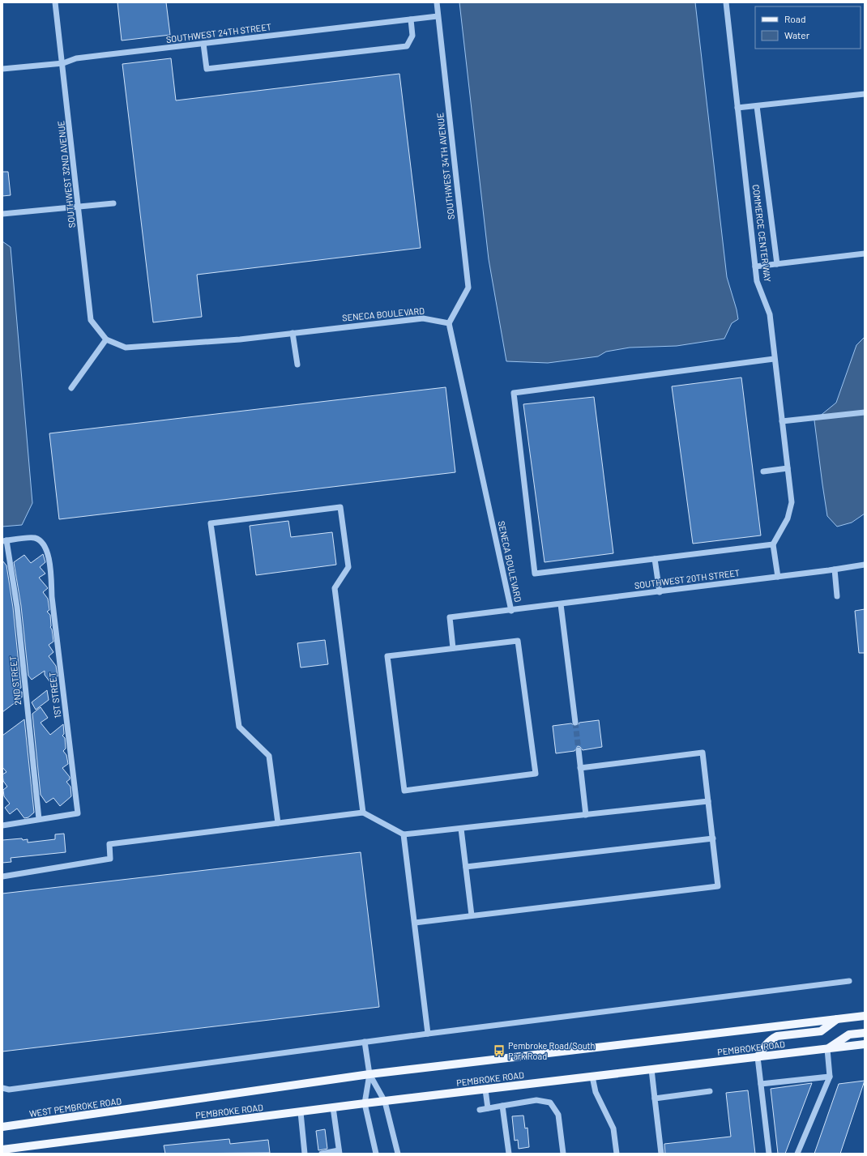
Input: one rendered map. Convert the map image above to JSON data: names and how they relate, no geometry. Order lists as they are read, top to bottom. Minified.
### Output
{"streets":{"main road":["PEMBROKE ROAD","WEST PEMBROKE ROAD"],"street":["SOUTHWEST 24TH STREET","SOUTHWEST 34TH AVENUE","SOUTHWEST 32ND AVENUE","COMMERCE CENTER WAY","SENECA BOULEVARD","SOUTHWEST 20TH STREET","2ND STREET","1ST STREET"]},"crossings":[["SOUTHWEST 24TH STREET","SOUTHWEST 34TH AVENUE"],["SOUTHWEST 24TH STREET","SOUTHWEST 32ND AVENUE"],["SOUTHWEST 34TH AVENUE","SENECA BOULEVARD"],["SOUTHWEST 32ND AVENUE","SENECA BOULEVARD"],["SENECA BOULEVARD","SOUTHWEST 20TH STREET"],["2ND STREET","1ST STREET"],["PEMBROKE ROAD","WEST PEMBROKE ROAD"]],"places":{"bus stop":["Pembroke Road/South Park Road"]},"legend":["Road","Water"]}
